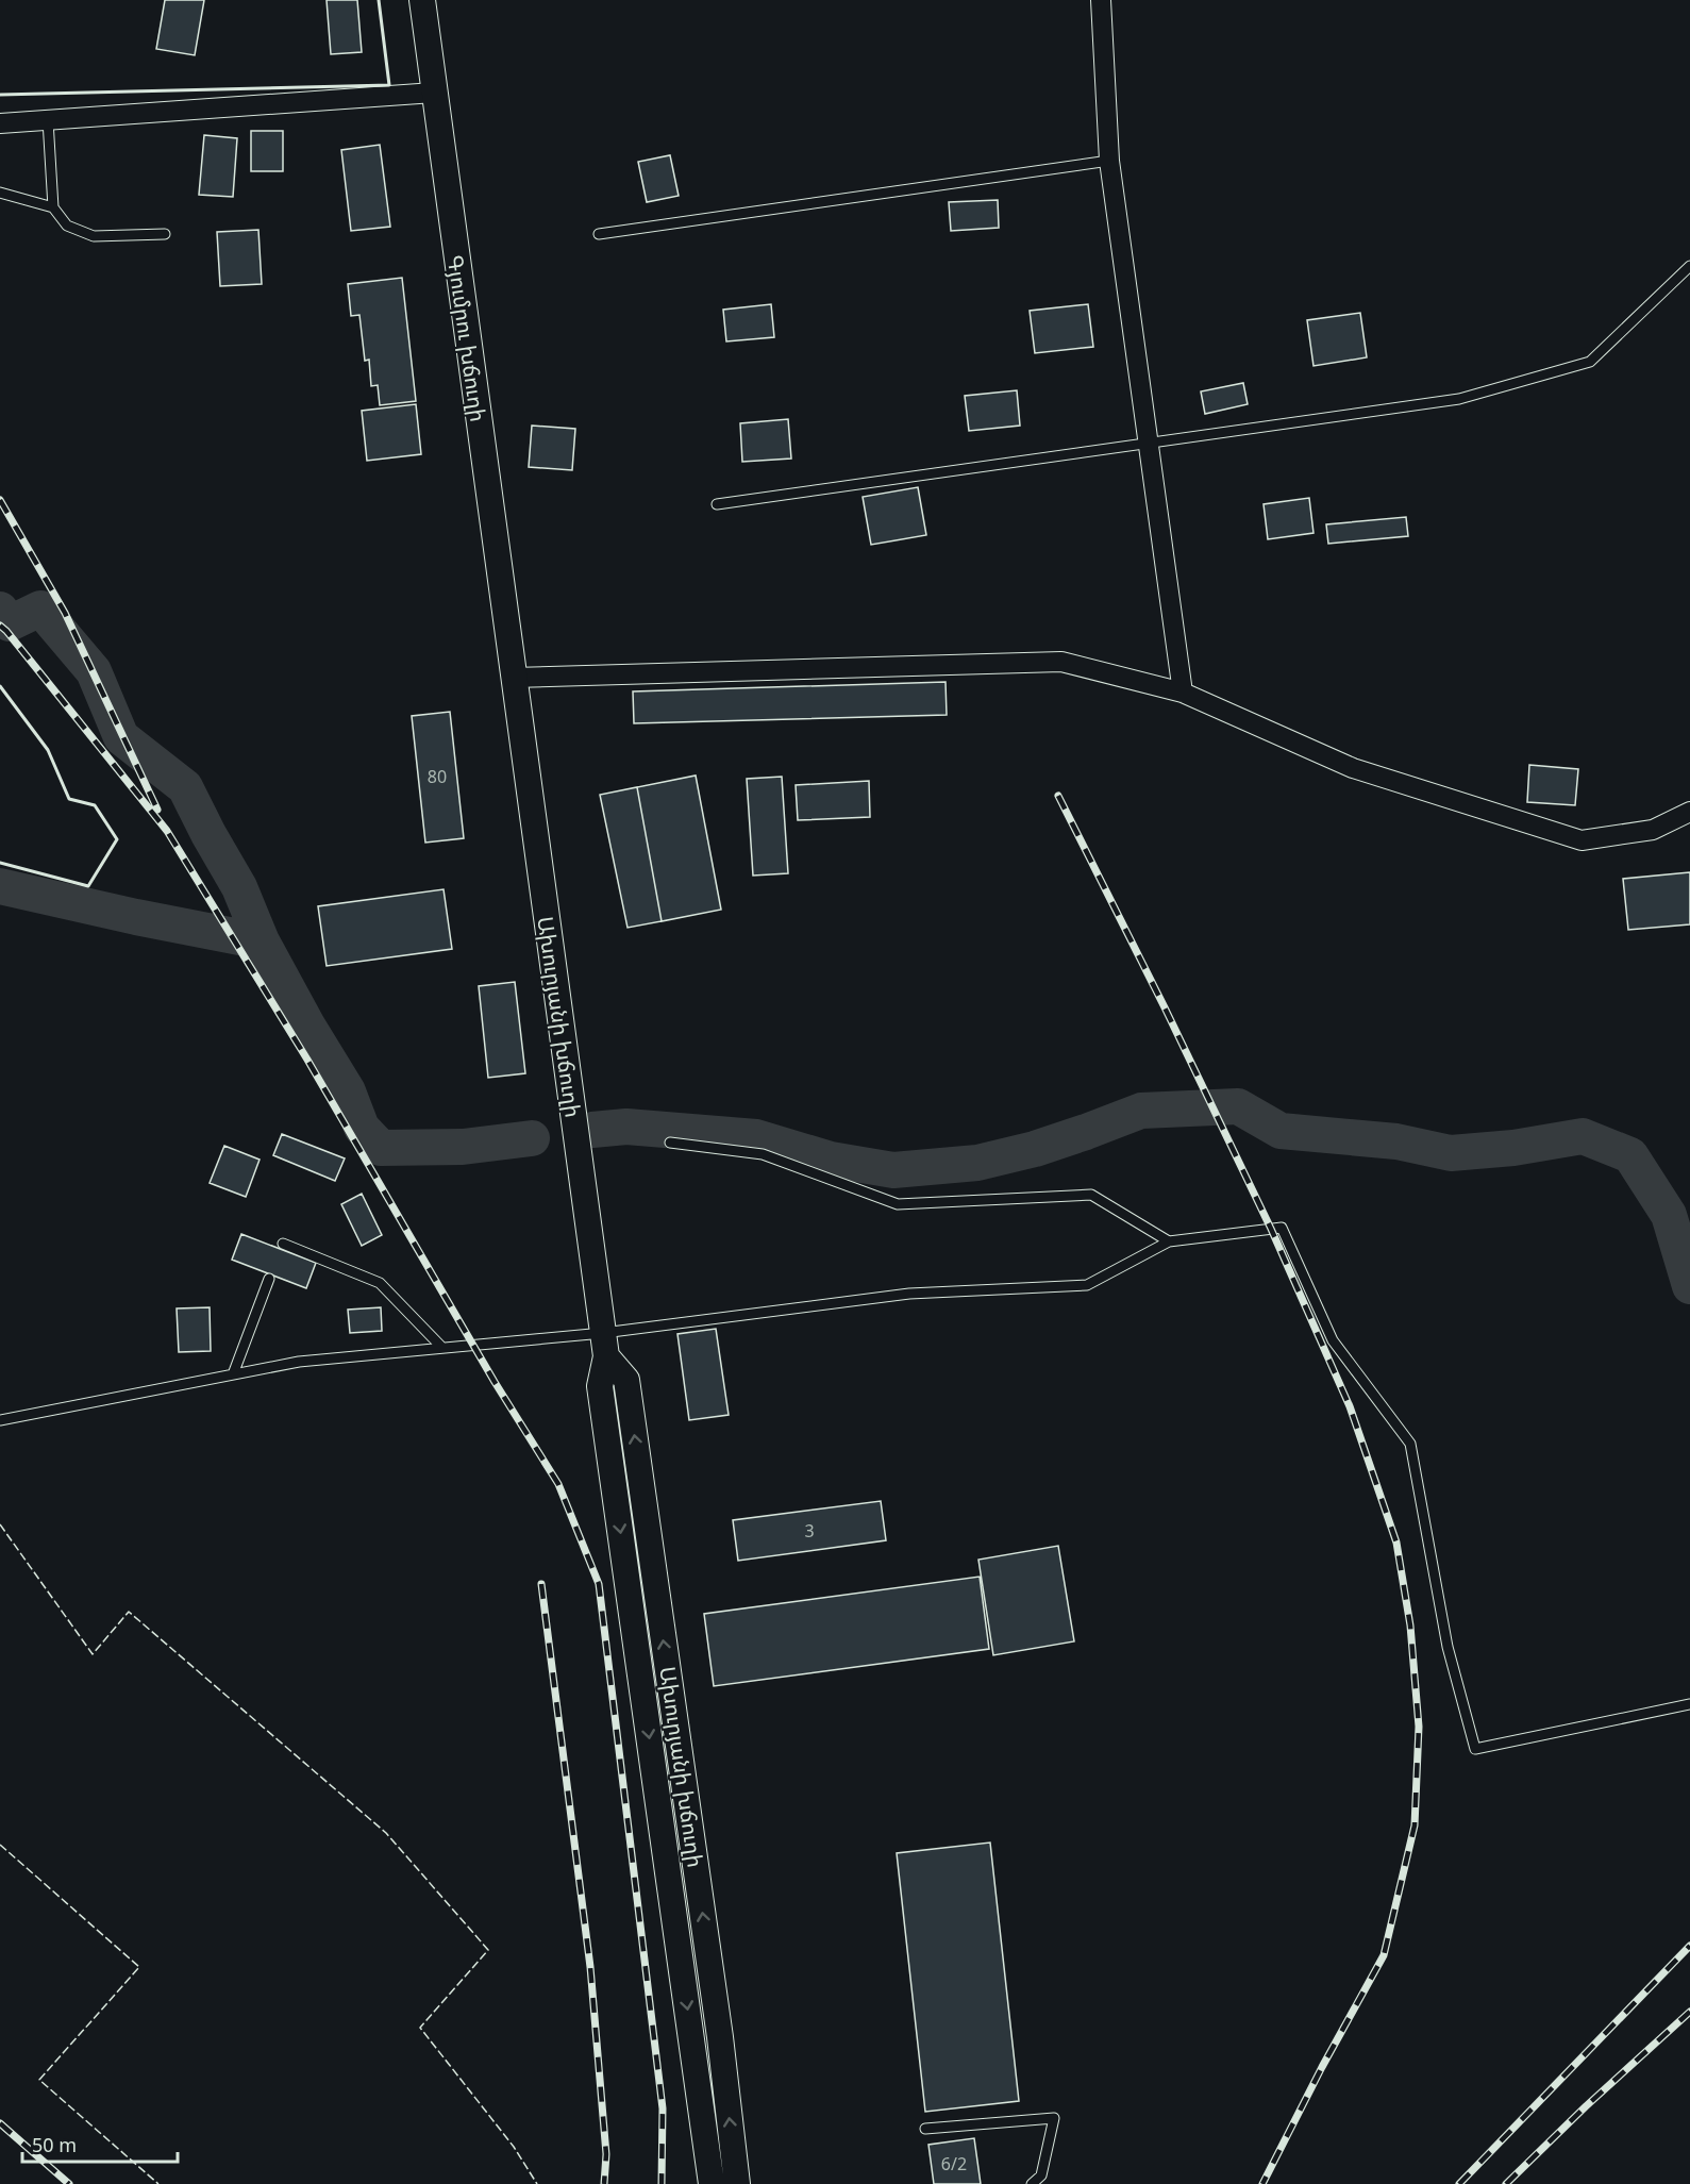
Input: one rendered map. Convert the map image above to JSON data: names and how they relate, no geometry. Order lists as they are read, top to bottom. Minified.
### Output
{"streets":{"main road":["Գյումրու խճուղի","Ախուրյանի խճուղի"]},"crossings":[["Գյումրու խճուղի","Ախուրյանի խճուղի"]],"house_numbers":["80","3","6/2"],"scale_bar":"50 m"}
